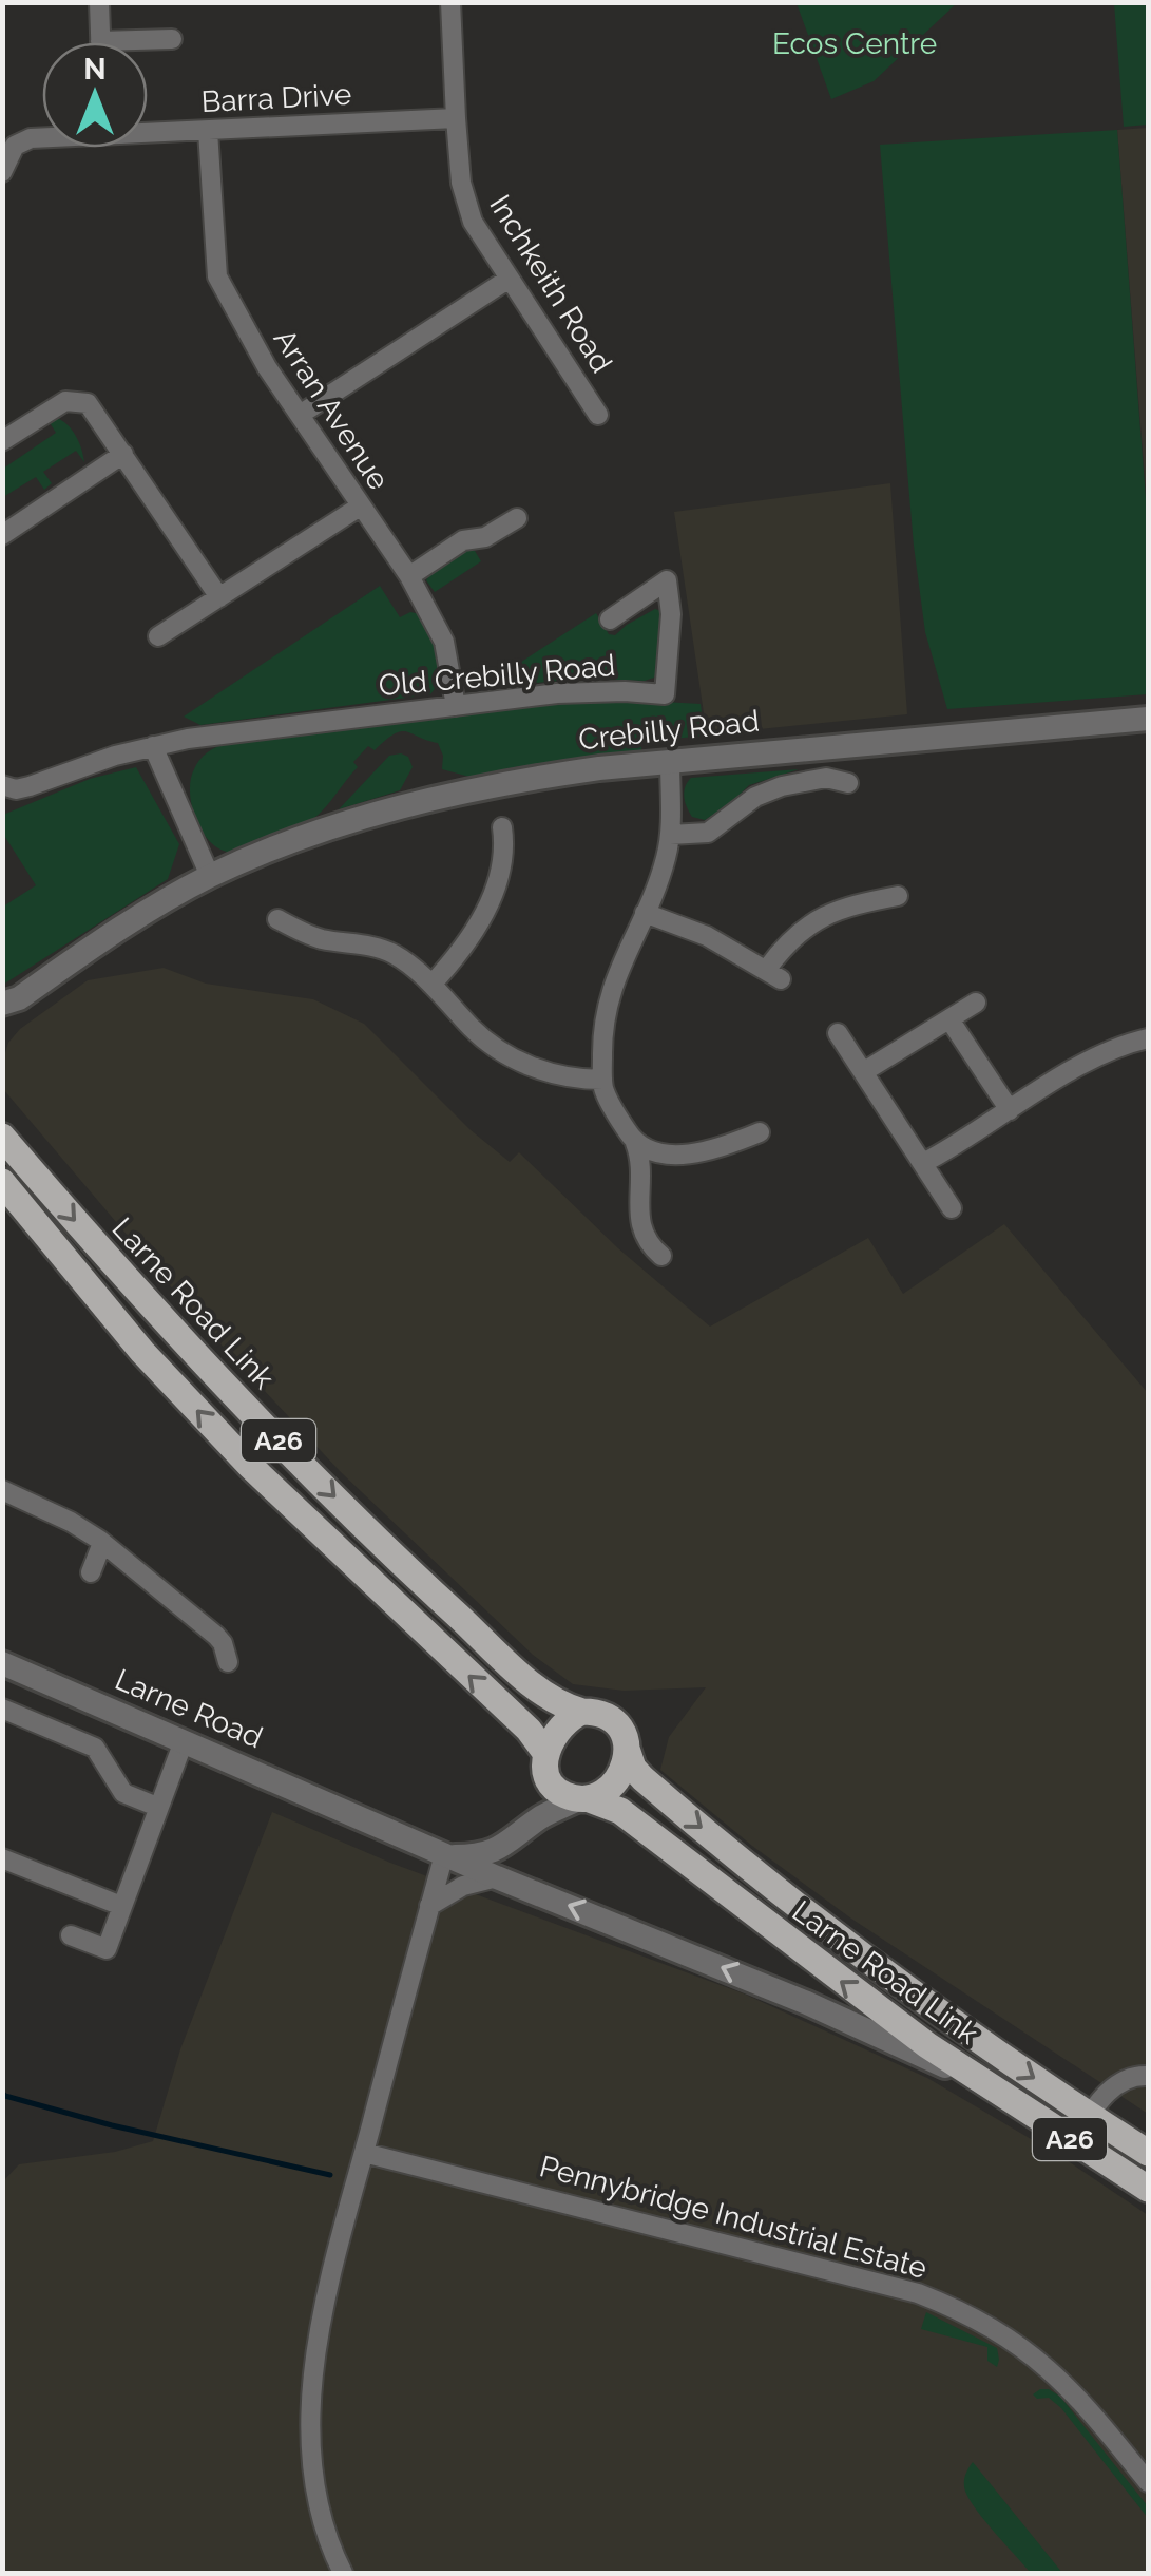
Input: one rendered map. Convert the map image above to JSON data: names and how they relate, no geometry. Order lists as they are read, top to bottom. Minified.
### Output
{"streets":{"main road":["Larne Road Link","A26"],"street":["Barra Drive","Inchkeith Road","Arran Avenue","Old Crebilly Road","Crebilly Road","Larne Road","Pennybridge Industrial Estate"]},"crossings":[["Barra Drive","Inchkeith Road"],["Barra Drive","Arran Avenue"],["Arran Avenue","Old Crebilly Road"],["Larne Road Link","A26"],["Larne Road Link","Larne Road"]],"one_way":["Larne Road"],"parks":["Ecos Centre"],"north":"top"}
